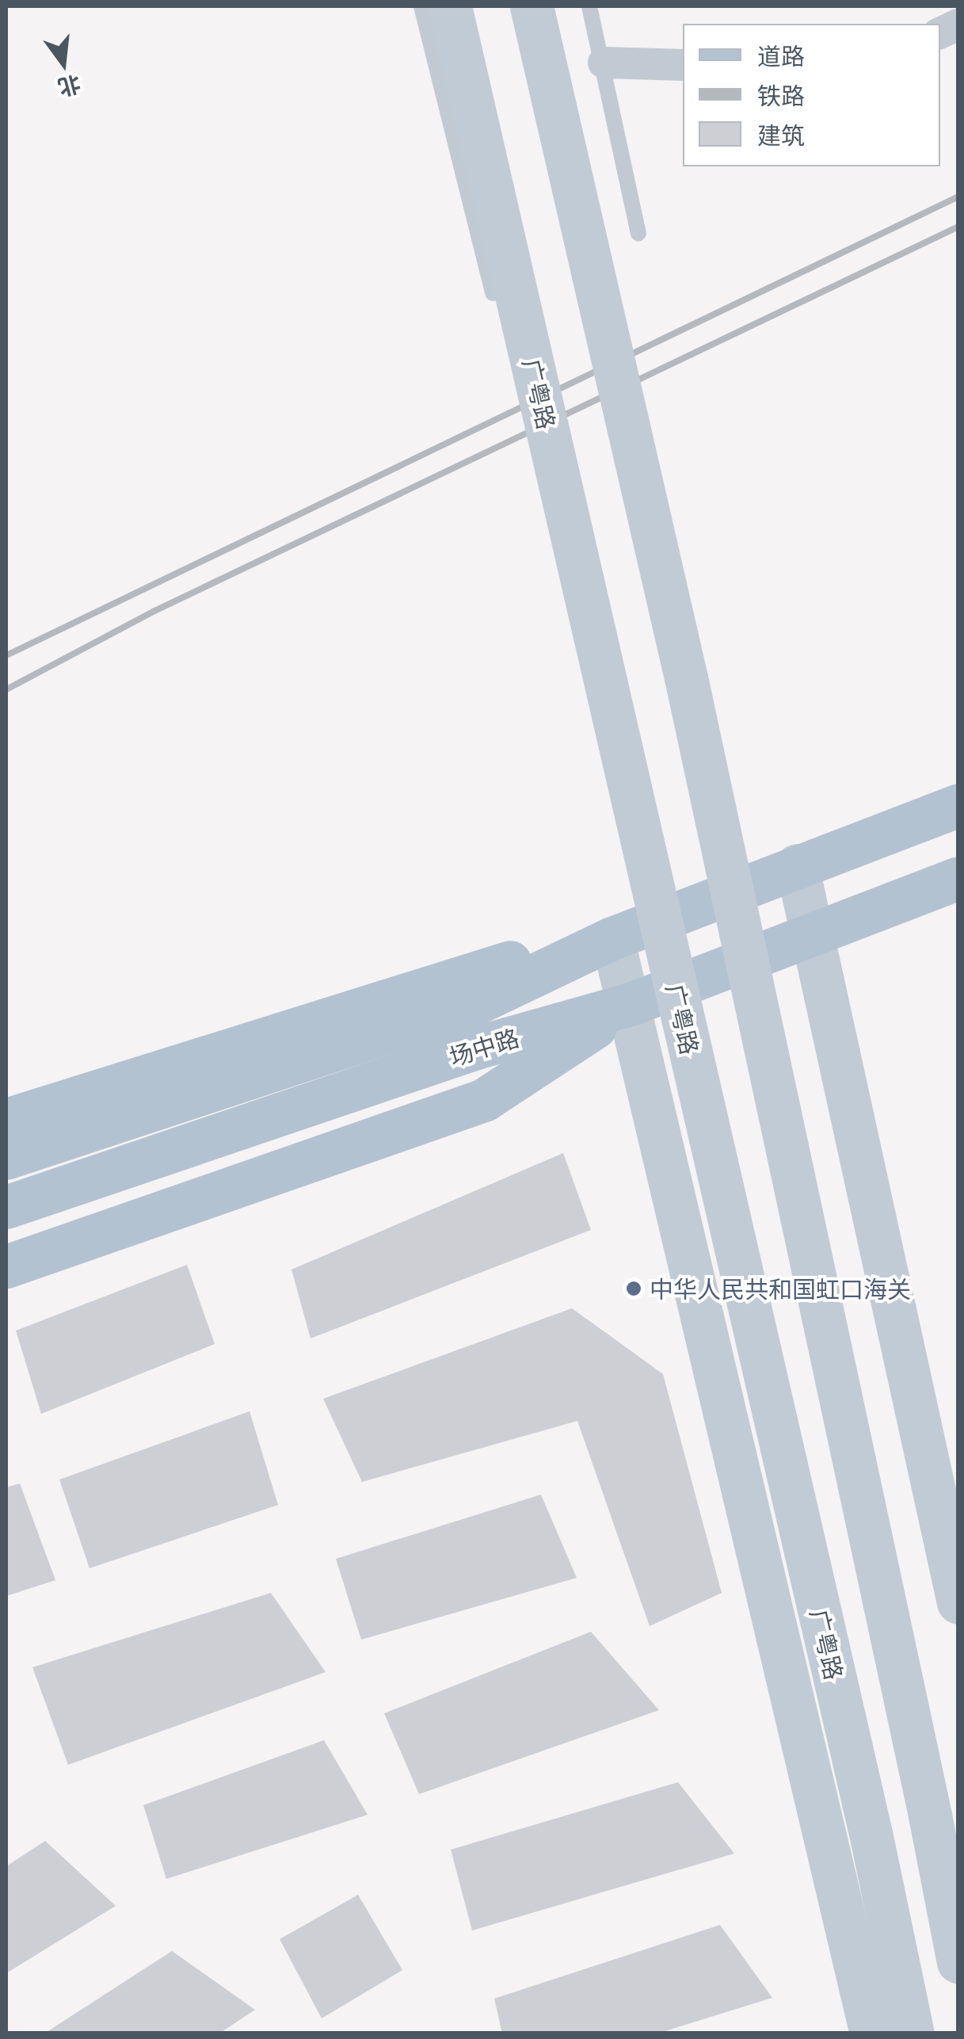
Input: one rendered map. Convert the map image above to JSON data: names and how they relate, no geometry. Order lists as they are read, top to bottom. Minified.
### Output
{"streets":{"main road":["广粤路","场中路"]},"crossings":[["广粤路","场中路"]],"places":["中华人民共和国虹口海关"],"legend":["道路","铁路","建筑"],"north":"bottom"}
